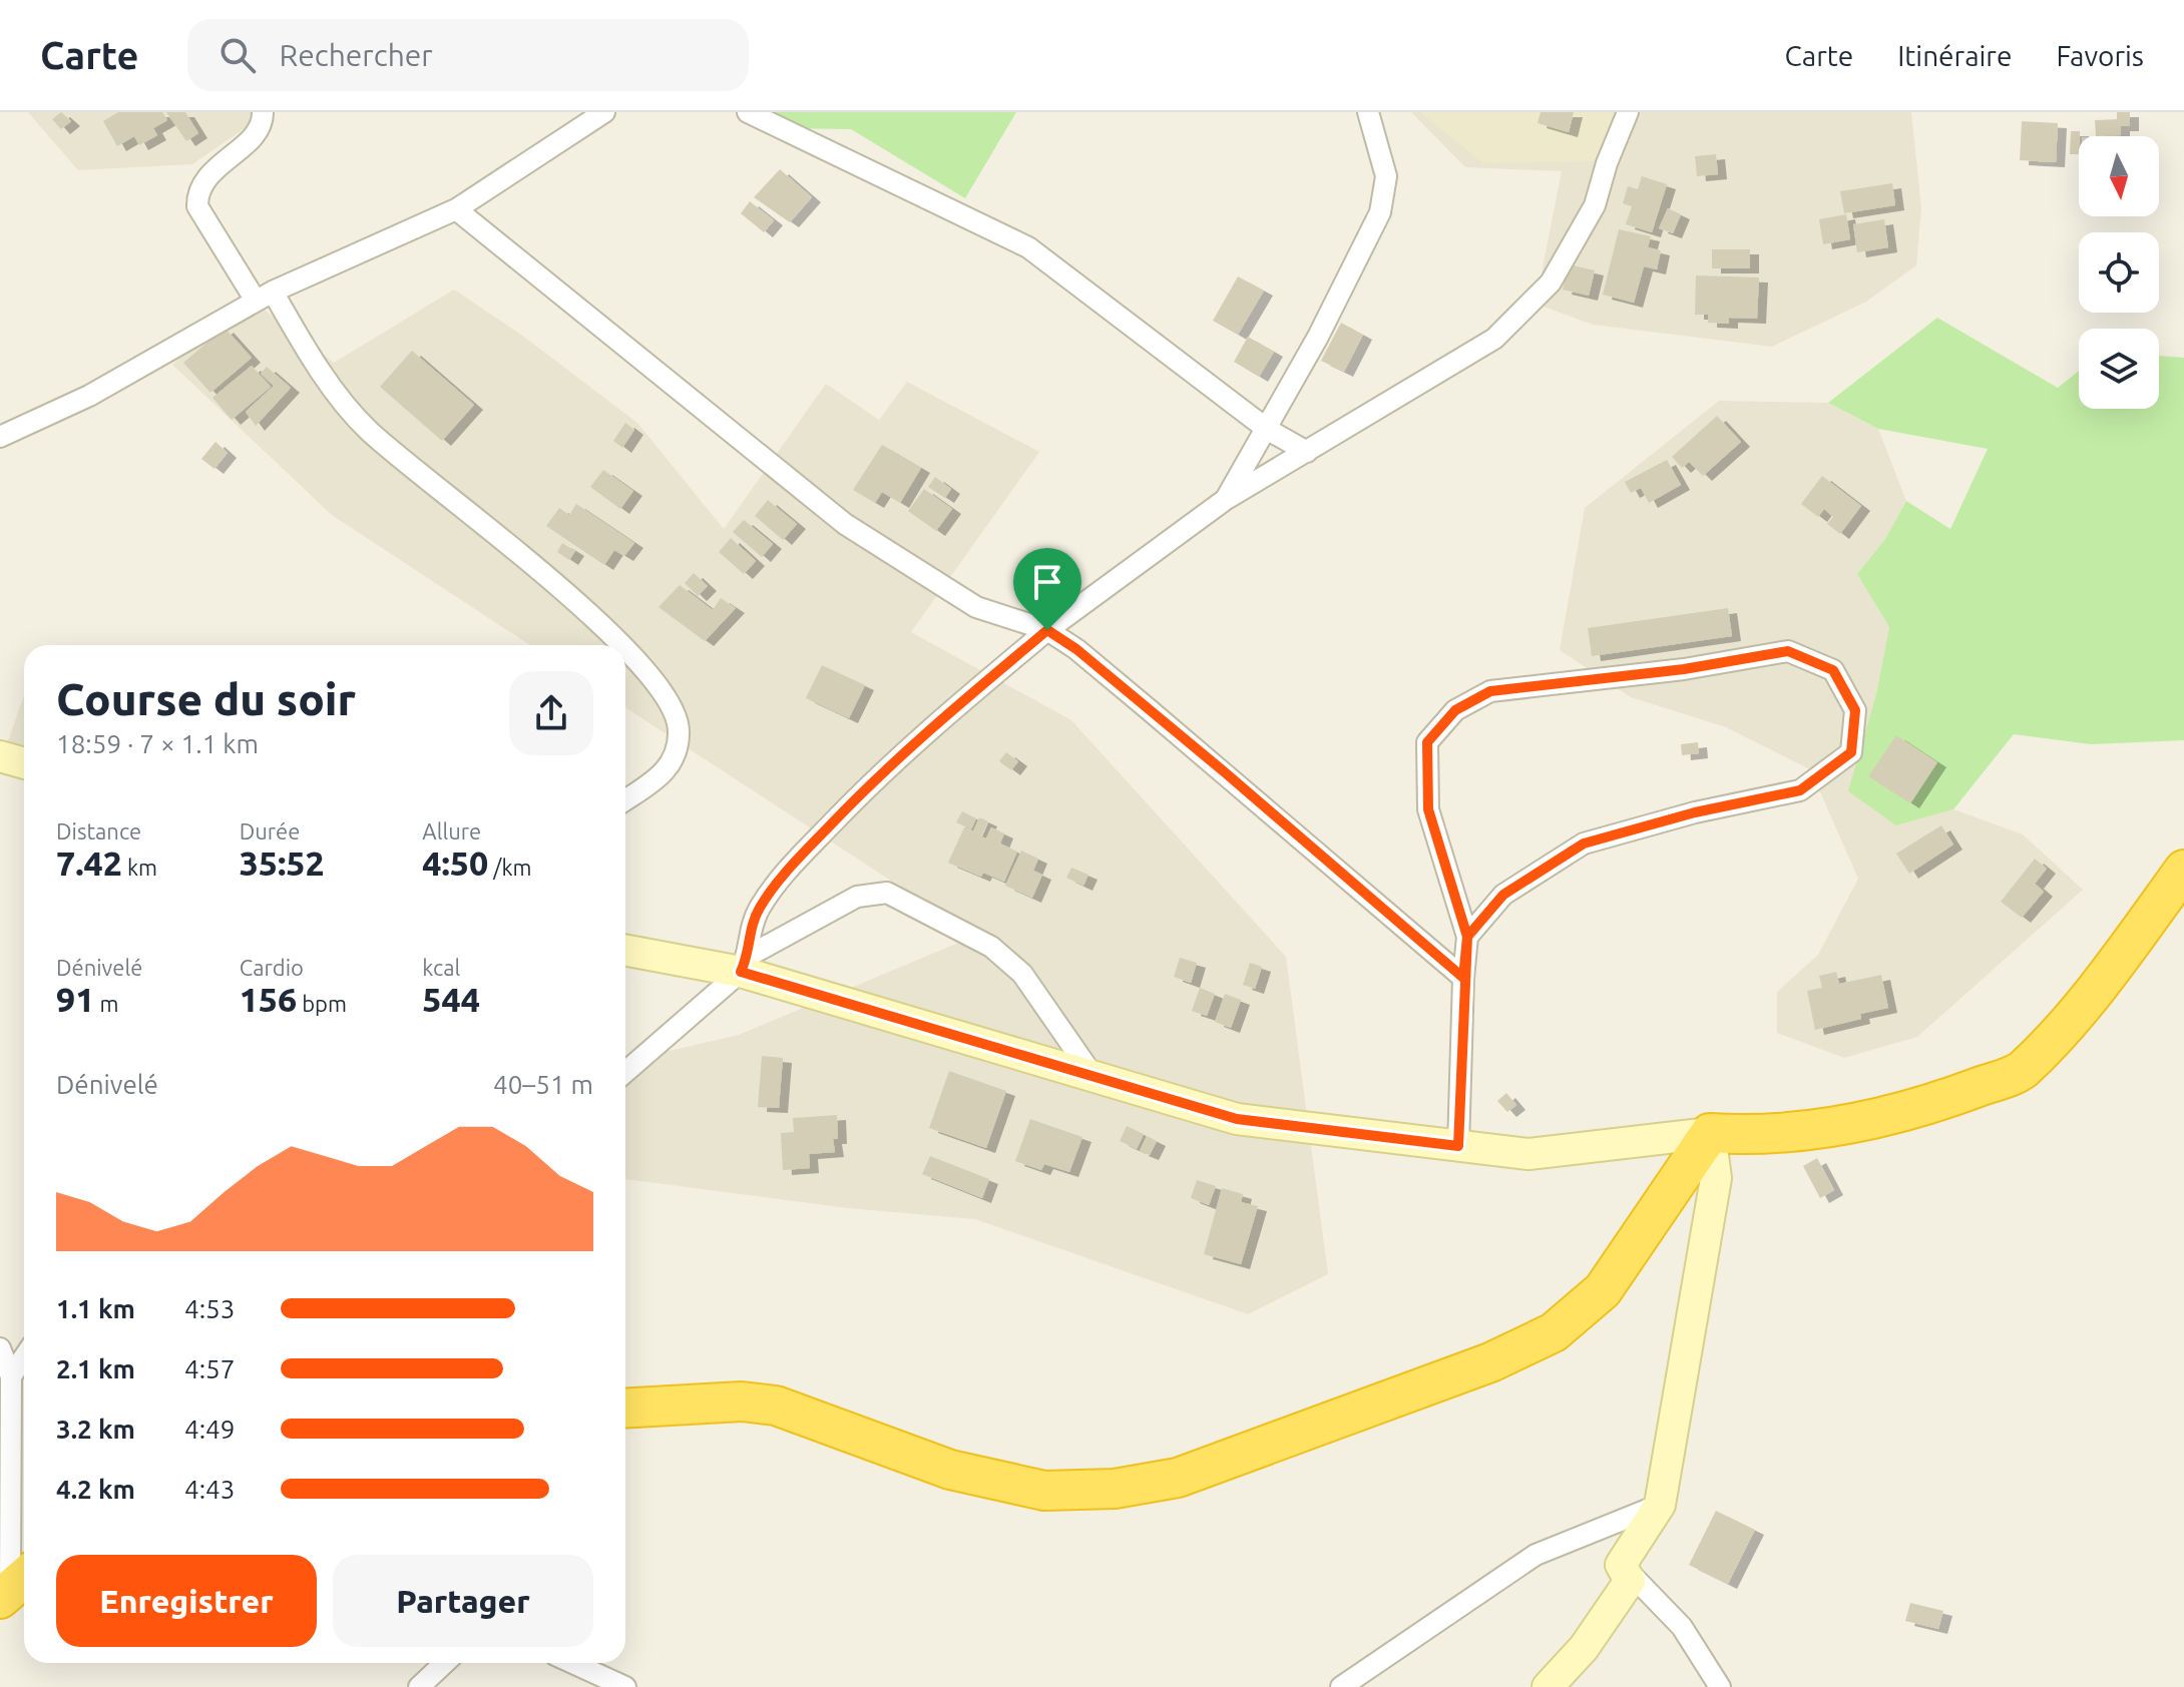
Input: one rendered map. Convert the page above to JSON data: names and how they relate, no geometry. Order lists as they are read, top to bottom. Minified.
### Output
{"north":"bottom","page":{"header":"Carte","search":"Rechercher","nav":["Carte","Itinéraire","Favoris"],"heading":["Course du soir","18:59 · 7 × 1.1 km"],"stats":[["Distance","7.42 km"],["Durée","35:52"],["Allure","4:50 /km"],["Dénivelé","91 m"],["Cardio","156 bpm"],["kcal","544"]],"chart":["Dénivelé","40–51 m"],"list":[{"name":"1.1 km","note":"4:53"},{"name":"2.1 km","note":"4:57"},{"name":"3.2 km","note":"4:49"},{"name":"4.2 km","note":"4:43"}],"buttons":["Enregistrer","Partager"]}}
